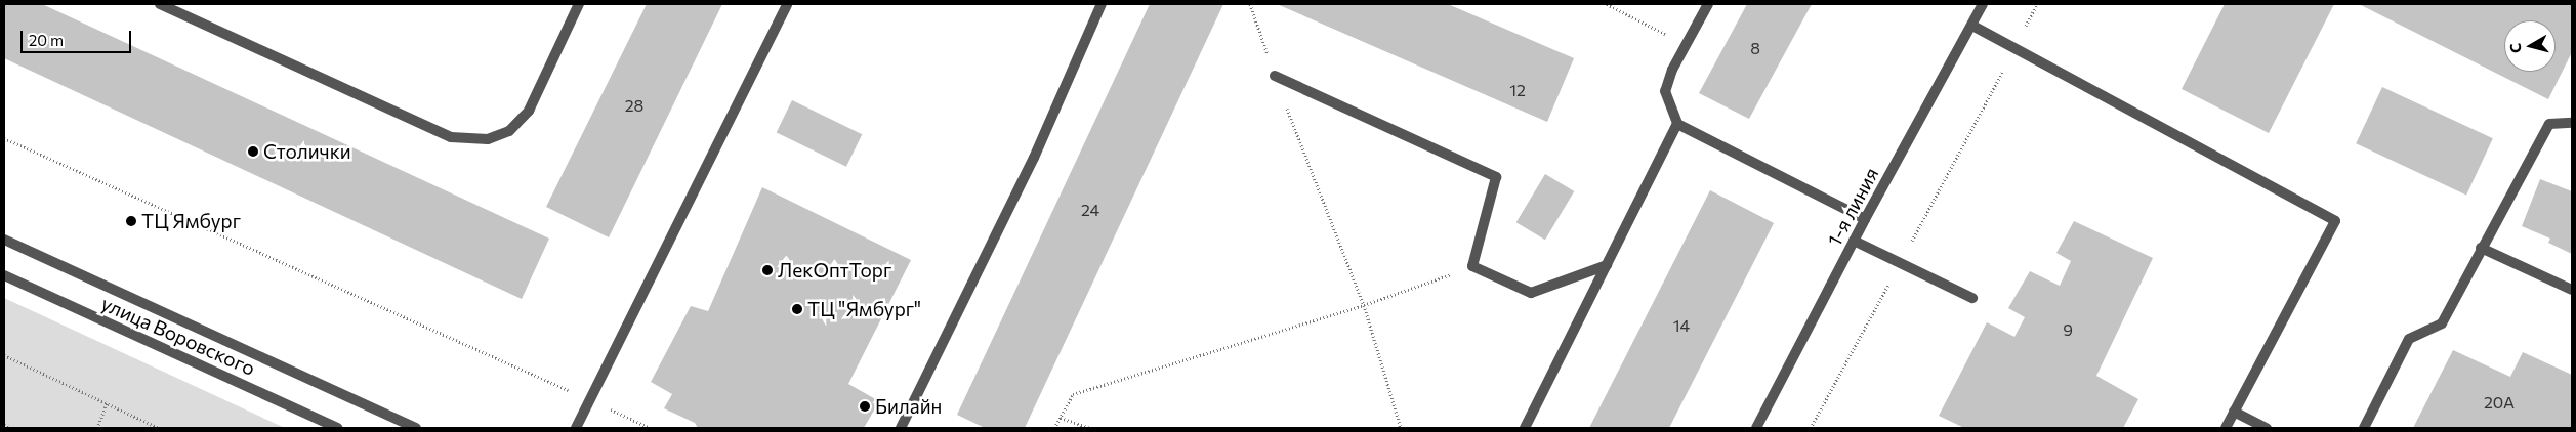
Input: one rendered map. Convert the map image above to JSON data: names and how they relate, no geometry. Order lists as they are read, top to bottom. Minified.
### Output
{"streets":{"street":["1-я линия","улица Воровского"]},"places":["Столички","ТЦ Ямбург","ЛекОптТорг","ТЦ \"Ямбург\"","Билайн"],"house_numbers":["8","12","28","24","14","9","20А"],"scale_bar":"20 m","north":"left"}
